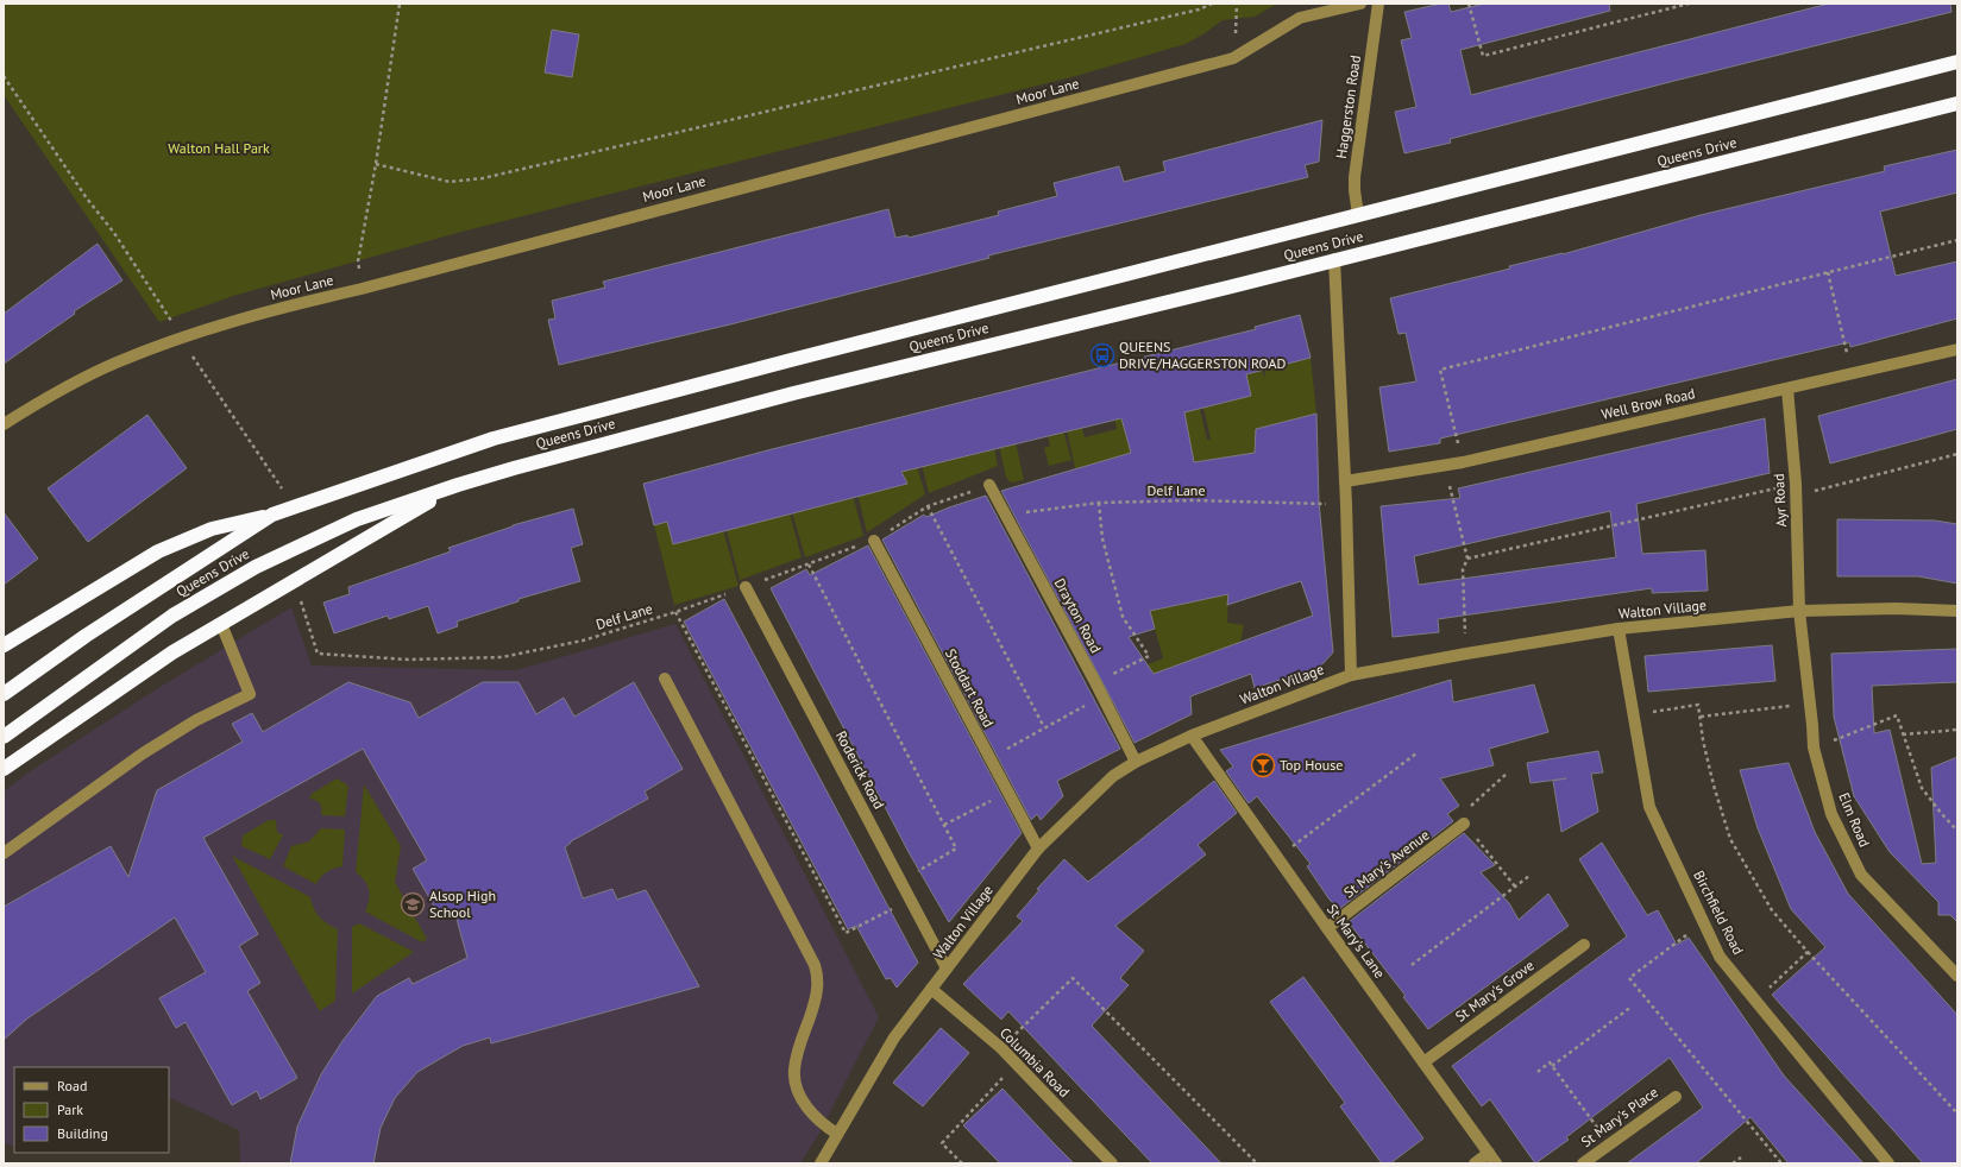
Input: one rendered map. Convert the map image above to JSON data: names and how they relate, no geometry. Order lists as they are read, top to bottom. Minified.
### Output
{"streets":{"highway":["Queens Drive"],"street":["Moor Lane","Haggerston Road","Well Brow Road","Ayr Road","Walton Village","Drayton Road","Stoddart Road","Roderick Road","Elm Road","St Mary's Avenue","Birchfield Road","St Mary's Lane","St Mary's Grove","Columbia Road","St Mary's Place"],"path":["Delf Lane"]},"crossings":[["Haggerston Road","Queens Drive"],["Well Brow Road","Ayr Road"],["Delf Lane","Drayton Road"],["Delf Lane","Stoddart Road"],["Delf Lane","Roderick Road"],["Ayr Road","Walton Village"],["Ayr Road","Elm Road"],["Walton Village","Drayton Road"],["Walton Village","Stoddart Road"],["Walton Village","Roderick Road"],["Walton Village","Elm Road"],["Walton Village","Birchfield Road"],["Walton Village","St Mary's Lane"],["Walton Village","Columbia Road"],["St Mary's Avenue","St Mary's Lane"],["St Mary's Lane","St Mary's Grove"]],"parks":["Walton Hall Park"],"places":{"bus stop":["QUEENS DRIVE/HAGGERSTON ROAD"],"bar":["Top House"],"school or university":["Alsop High School"]},"legend":["Road","Park","Building"]}
